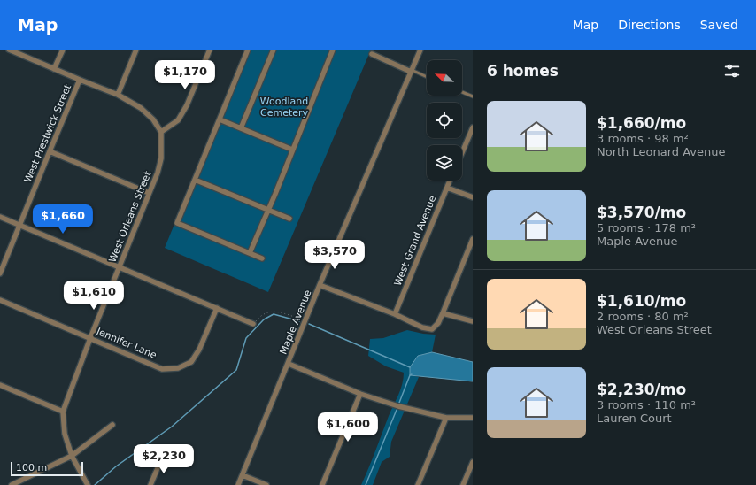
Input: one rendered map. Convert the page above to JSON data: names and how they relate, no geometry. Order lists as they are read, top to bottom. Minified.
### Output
{"streets":{"street":["West Prestwick Street","West Orleans Street","West Grand Avenue","Maple Avenue","Jennifer Lane"]},"crossings":[["West Orleans Street","Jennifer Lane"]],"parks":["Woodland Cemetery"],"scale_bar":"100 m","north":"top left","page":{"header":"Map","nav":["Map","Directions","Saved"],"heading":"6 homes","price":["$1,170","$1,660","$3,570","$1,610","$1,600","$2,230"],"list":[{"name":"$1,660/mo","note":"3 rooms · 98 m² · North Leonard Avenue"},{"name":"$3,570/mo","note":"5 rooms · 178 m² · Maple Avenue"},{"name":"$1,610/mo","note":"2 rooms · 80 m² · West Orleans Street"},{"name":"$2,230/mo","note":"3 rooms · 110 m² · Lauren Court"}],"scale":"100 m"}}
